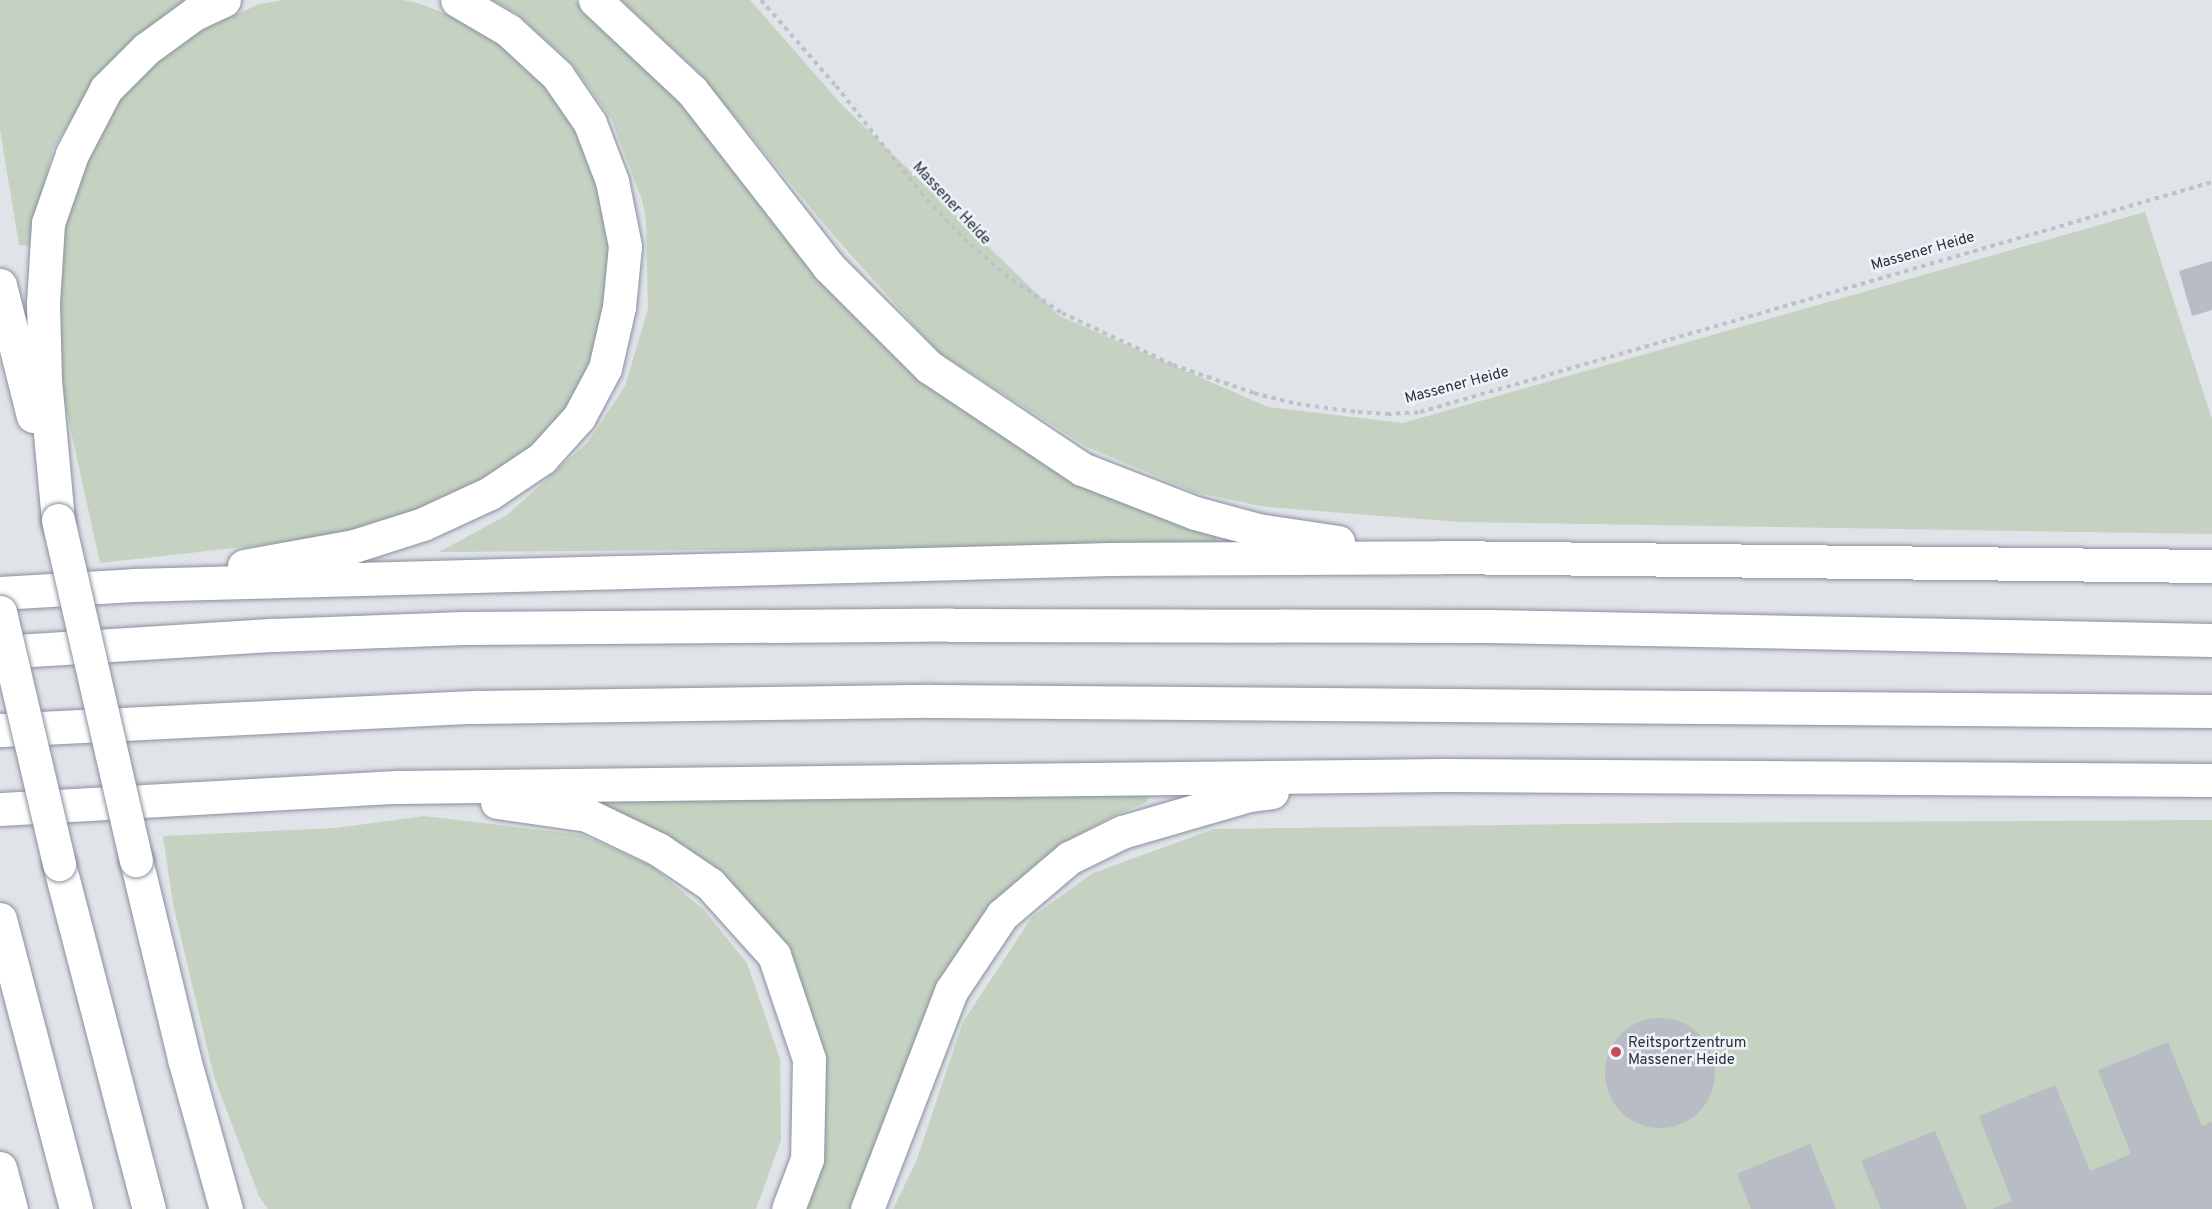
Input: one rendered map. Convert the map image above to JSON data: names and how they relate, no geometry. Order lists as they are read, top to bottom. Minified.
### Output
{"streets":{"path":["Massener Heide"]},"places":["Reitsportzentrum Massener Heide"]}
